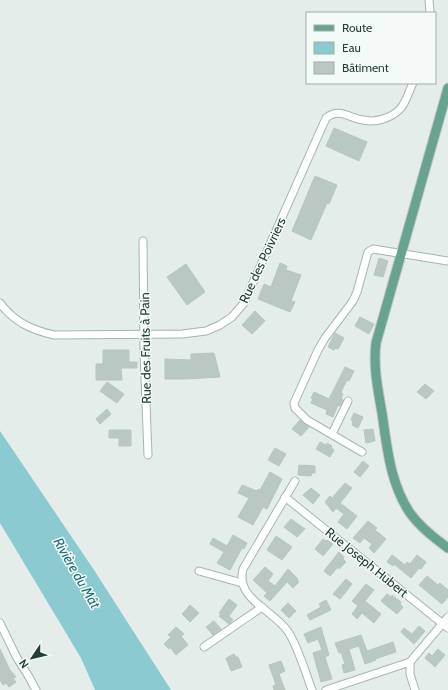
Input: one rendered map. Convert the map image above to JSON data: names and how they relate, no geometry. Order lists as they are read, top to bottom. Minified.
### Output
{"streets":{"street":["Rue des Poivriers","Rue des Fruits à Pain","Rue Joseph Hubert"]},"crossings":[["Rue des Poivriers","Rue des Fruits à Pain"]],"water":["Rivière du Mât"],"legend":["Route","Eau","Bâtiment"],"north":"bottom left"}
